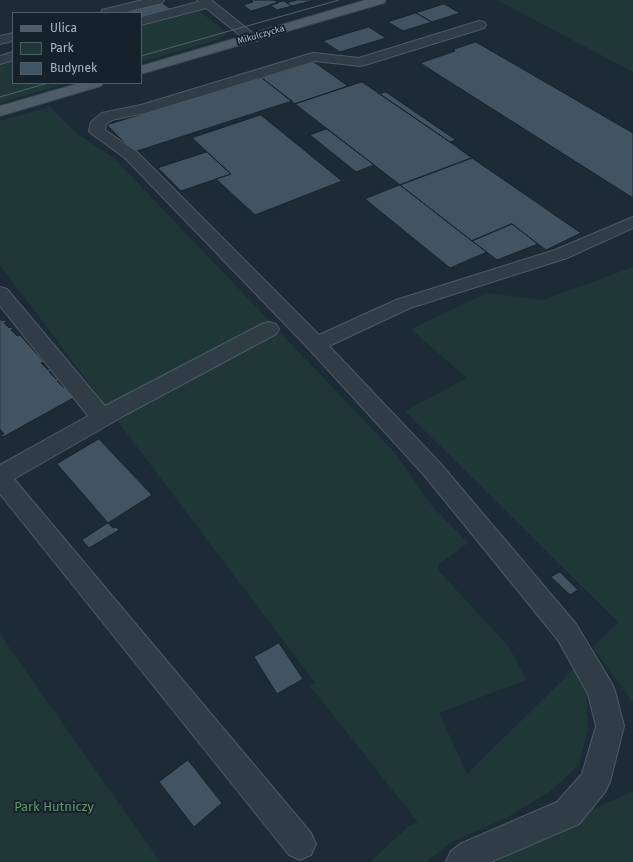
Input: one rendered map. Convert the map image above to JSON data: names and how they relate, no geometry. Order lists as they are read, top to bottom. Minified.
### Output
{"streets":{"main road":["Mikulczycka"]},"parks":["Park Hutniczy"],"legend":["Ulica","Park","Budynek"]}
